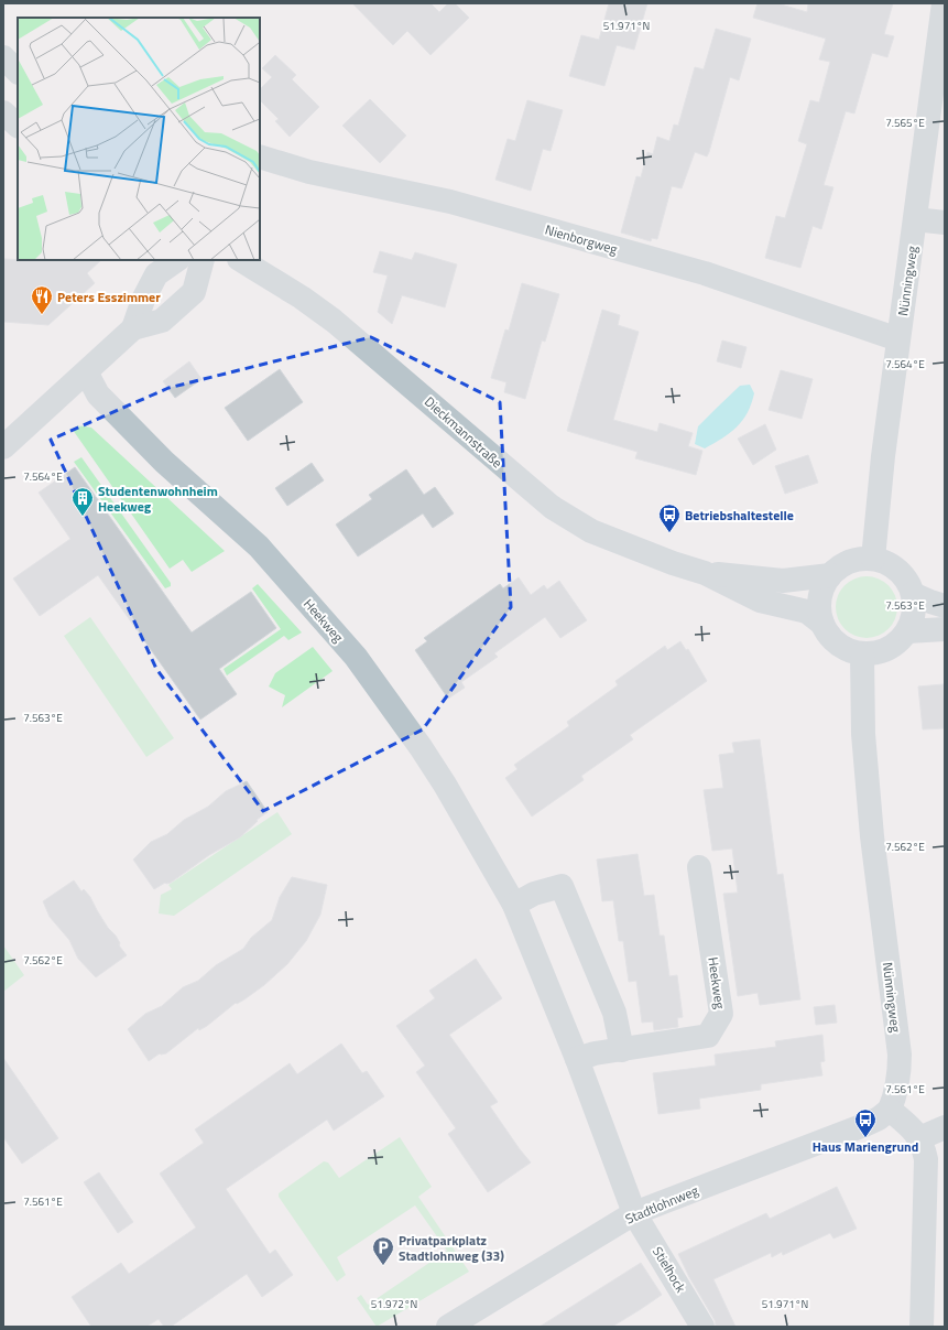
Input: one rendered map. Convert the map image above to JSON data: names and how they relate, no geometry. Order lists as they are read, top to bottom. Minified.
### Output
{"streets":{"street":["Nienborgweg","Nünningweg","Dieckmannstraße","Heekweg","Stadtlohnweg","Stielhock"]},"crossings":[["Nienborgweg","Nünningweg"],["Nünningweg","Dieckmannstraße"],["Nünningweg","Stadtlohnweg"],["Heekweg","Stadtlohnweg"],["Heekweg","Stielhock"],["Stadtlohnweg","Stielhock"]],"places":{"restaurant":["Peters Esszimmer"],"building":["Studentenwohnheim Heekweg"],"bus stop":["Betriebshaltestelle","Haus Mariengrund"],"parking":["Privatparkplatz Stadtlohnweg (33)"]},"coordinates":["51.971°N","7.565°E","7.564°E","7.563°E","7.562°E","7.561°E","51.972°N"]}
